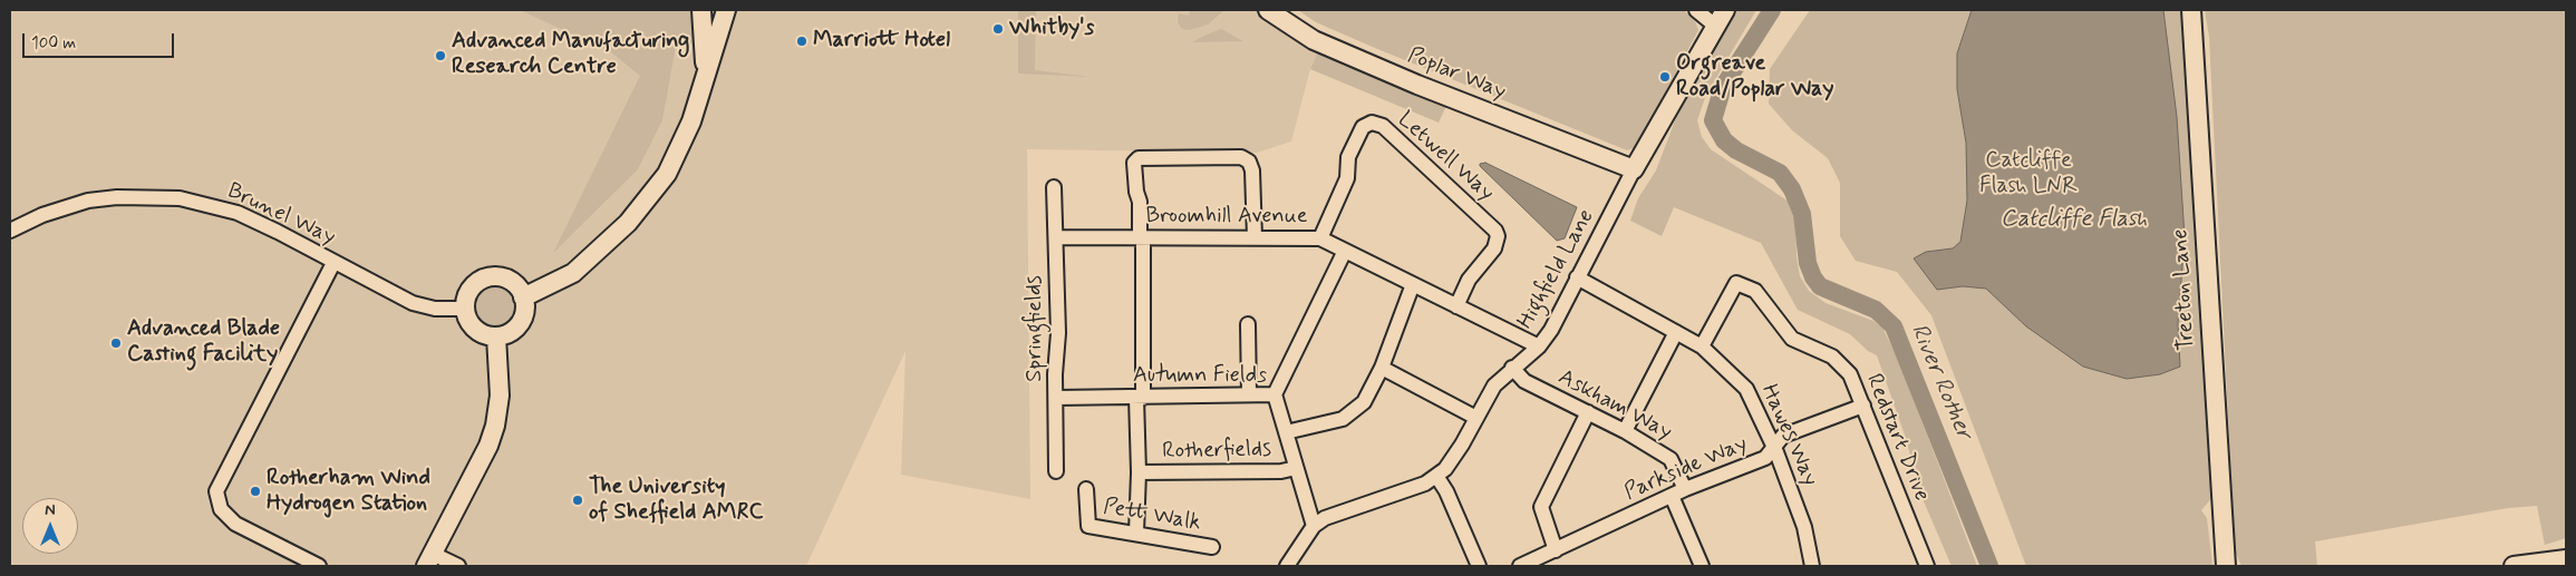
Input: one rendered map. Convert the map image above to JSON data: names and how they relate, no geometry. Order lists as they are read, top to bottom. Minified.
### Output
{"streets":{"main road":["Poplar Way","Treeton Lane"],"street":["Letwell Way","Brunel Way","Broomhill Avenue","Highfield Lane","Springfields","Autumn Fields","Askham Way","Hawes Way","Redstart Drive","Rotherfields","Parkside Way","Pett Walk"]},"crossings":[["Poplar Way","Highfield Lane"],["Letwell Way","Broomhill Avenue"],["Broomhill Avenue","Highfield Lane"],["Broomhill Avenue","Springfields"],["Highfield Lane","Autumn Fields"],["Highfield Lane","Askham Way"],["Highfield Lane","Hawes Way"],["Springfields","Autumn Fields"],["Autumn Fields","Rotherfields"],["Askham Way","Parkside Way"],["Hawes Way","Redstart Drive"],["Hawes Way","Parkside Way"],["Redstart Drive","Parkside Way"]],"water":["Catcliffe Flash","River Rother"],"parks":["Catcliffe Flash LNR"],"places":["Whitby's","Marriott Hotel","Advanced Manufacturing Research Centre","Orgreave Road/Poplar Way","Advanced Blade Casting Facility","Rotherham Wind Hydrogen Station","The University of Sheffield AMRC"],"scale_bar":"100 m","north":"top"}
